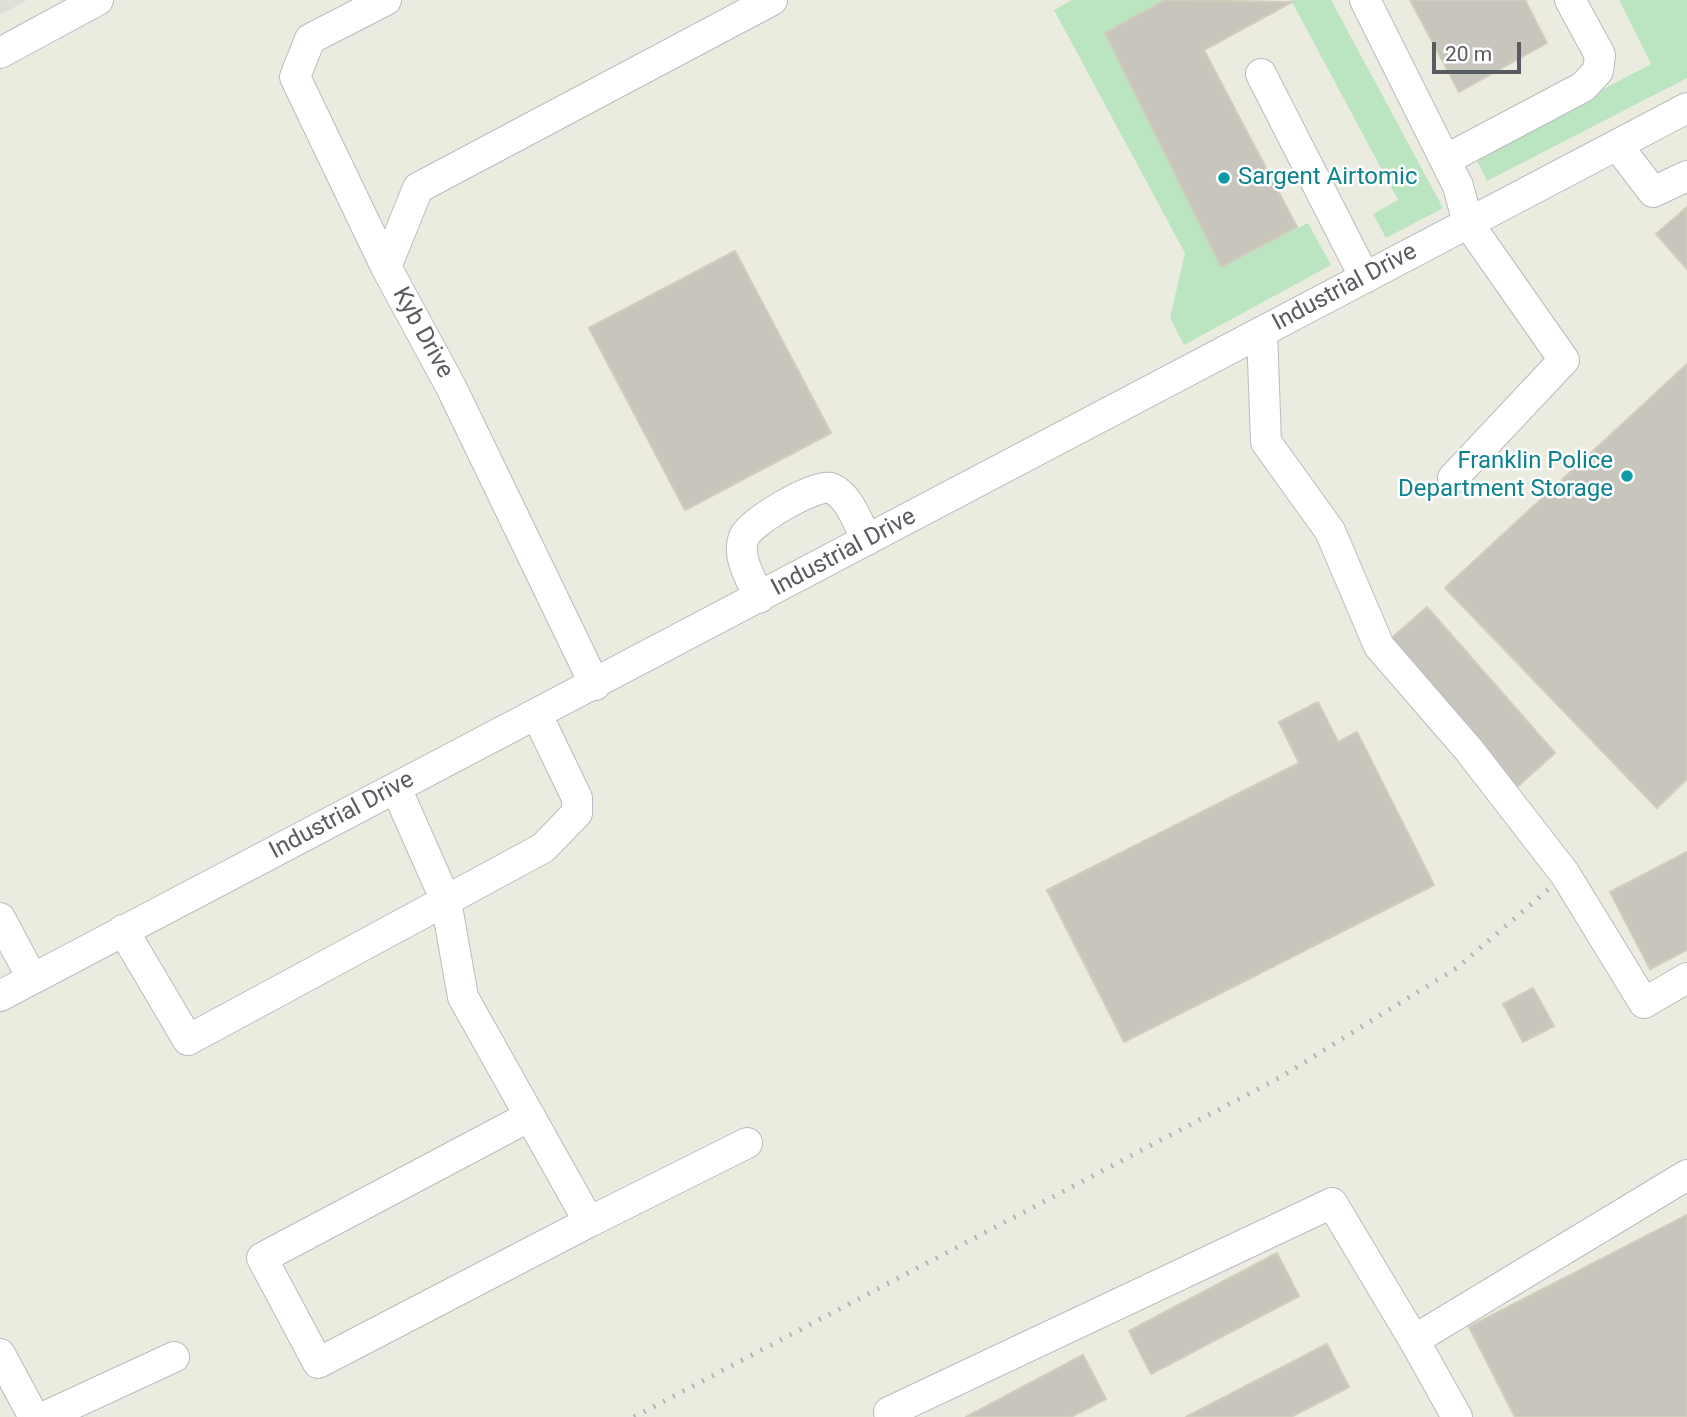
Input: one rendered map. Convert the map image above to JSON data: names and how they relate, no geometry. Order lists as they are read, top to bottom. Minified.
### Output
{"streets":{"street":["Industrial Drive","Kyb Drive"]},"crossings":[["Industrial Drive","Kyb Drive"]],"places":["Sargent Airtomic","Franklin Police Department Storage"],"scale_bar":"20 m"}
